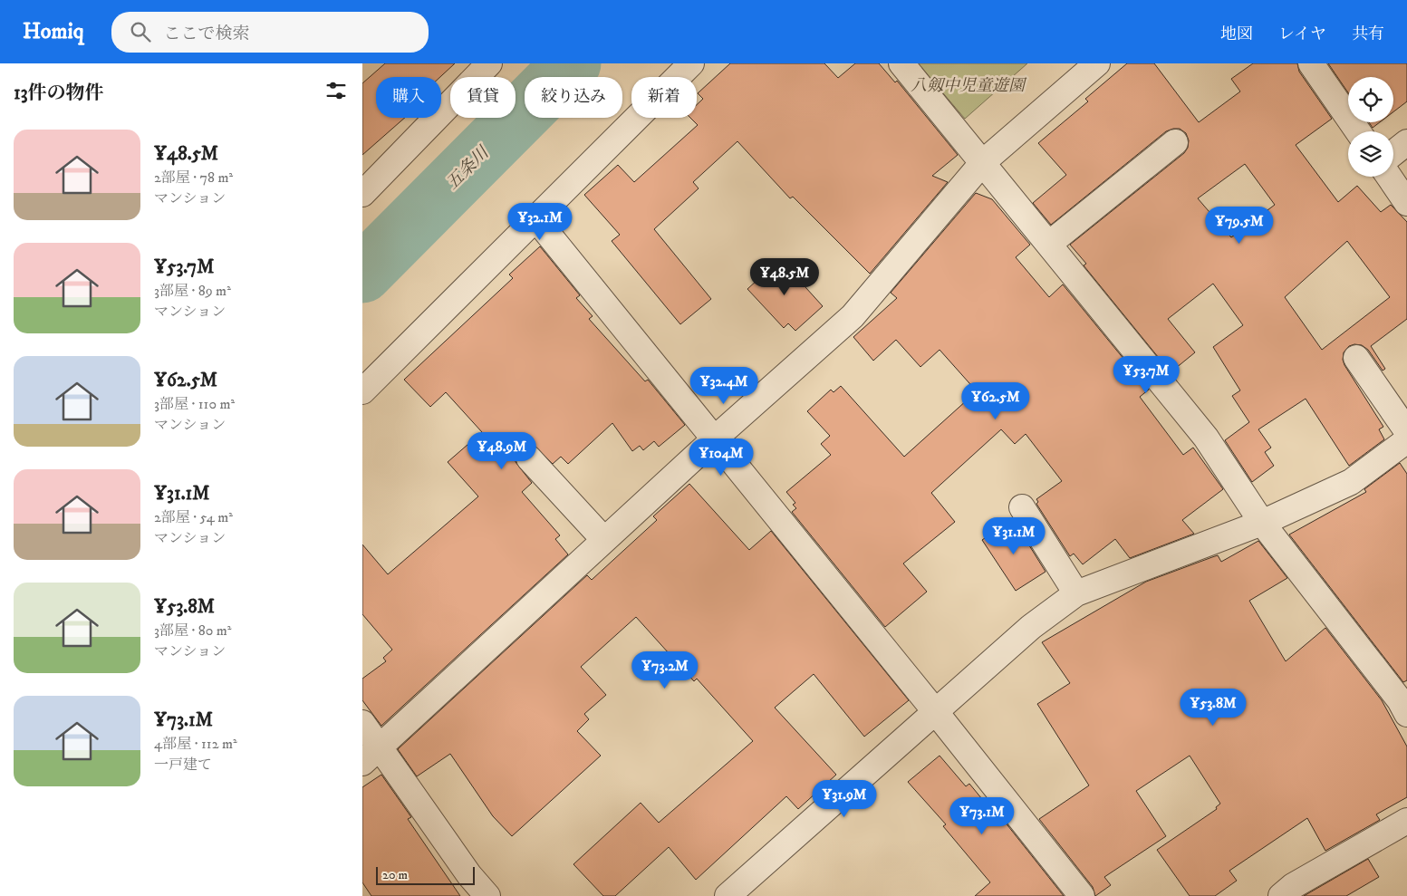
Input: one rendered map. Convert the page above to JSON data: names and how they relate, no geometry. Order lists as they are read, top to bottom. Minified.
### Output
{"water":["五条川"],"parks":["八剱中児童遊園"],"scale_bar":"20 m","page":{"header":"Homiq","search":"ここで検索","nav":["地図","レイヤ","共有"],"heading":"13件の物件","chip":["購入","賃貸","絞り込み","新着"],"list":[{"name":"¥48.5M","note":"2部屋 · 78 m² · マンション"},{"name":"¥53.7M","note":"3部屋 · 89 m² · マンション"},{"name":"¥62.5M","note":"3部屋 · 110 m² · マンション"},{"name":"¥31.1M","note":"2部屋 · 54 m² · マンション"},{"name":"¥53.8M","note":"3部屋 · 80 m² · マンション"},{"name":"¥73.1M","note":"4部屋 · 112 m² · 一戸建て"}],"price":["¥32.1M","¥79.5M","¥48.5M","¥53.7M","¥32.4M","¥62.5M","¥48.9M","¥104M","¥31.1M","¥73.2M","¥53.8M","¥31.9M","¥73.1M"],"scale":"20 m"}}
